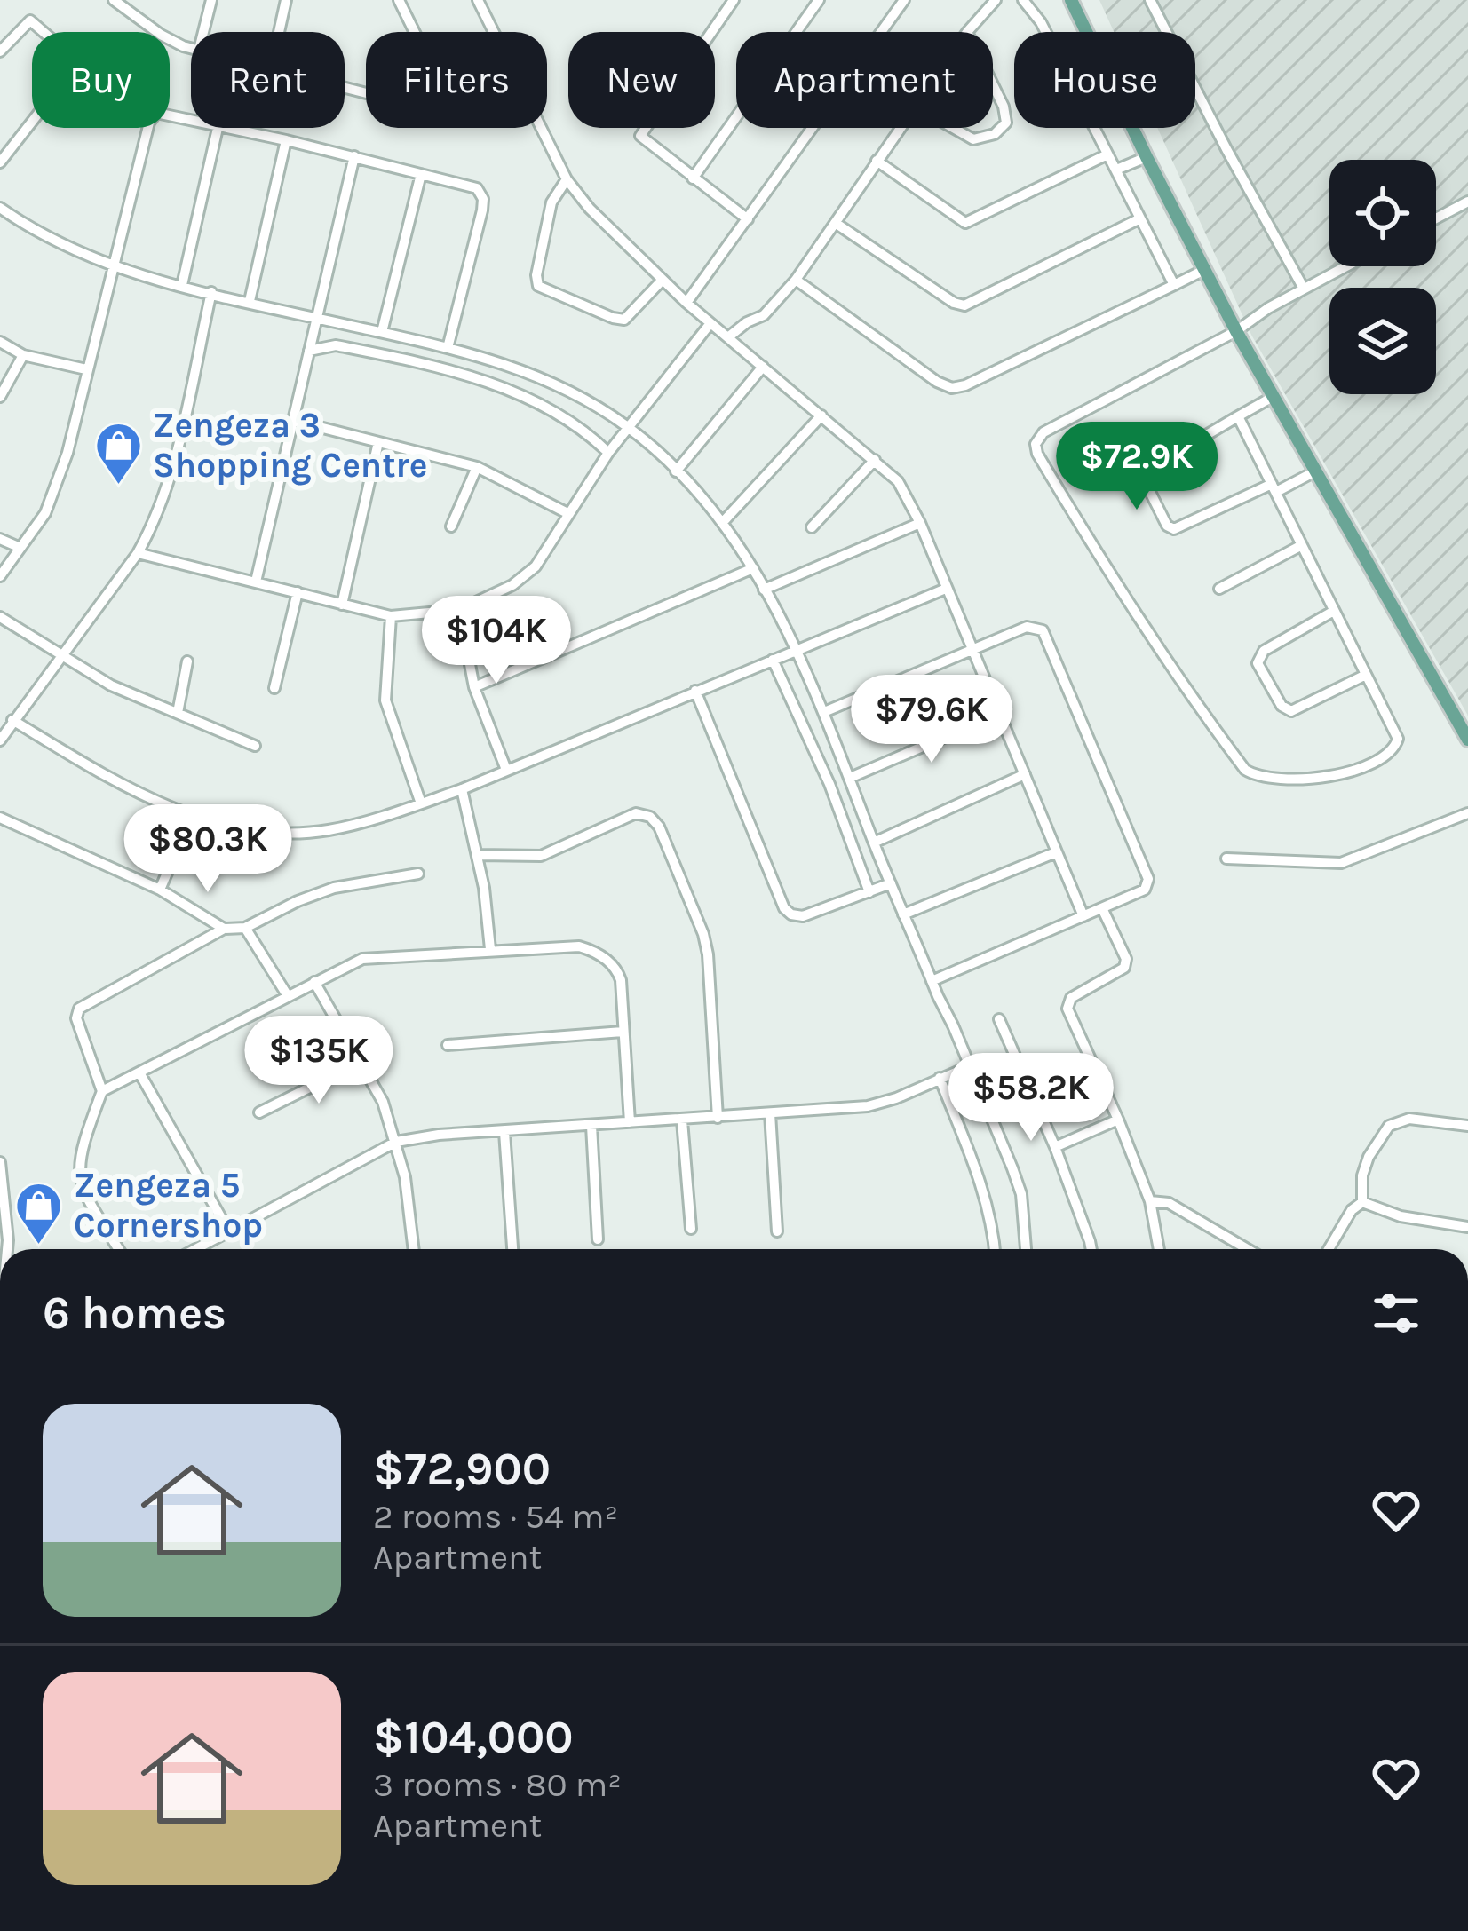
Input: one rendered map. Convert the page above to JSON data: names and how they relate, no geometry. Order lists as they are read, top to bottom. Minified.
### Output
{"places":{"shop":["Zengeza 3 Shopping Centre","Zengeza 5 Cornershop"]},"page":{"chip":["Buy","Rent","Filters","New","Apartment","House"],"price":["$72.9K","$104K","$79.6K","$80.3K","$135K","$58.2K"],"heading":"6 homes","list":[{"name":"$72,900","note":"2 rooms · 54 m² · Apartment"},{"name":"$104,000","note":"3 rooms · 80 m² · Apartment"}]}}
